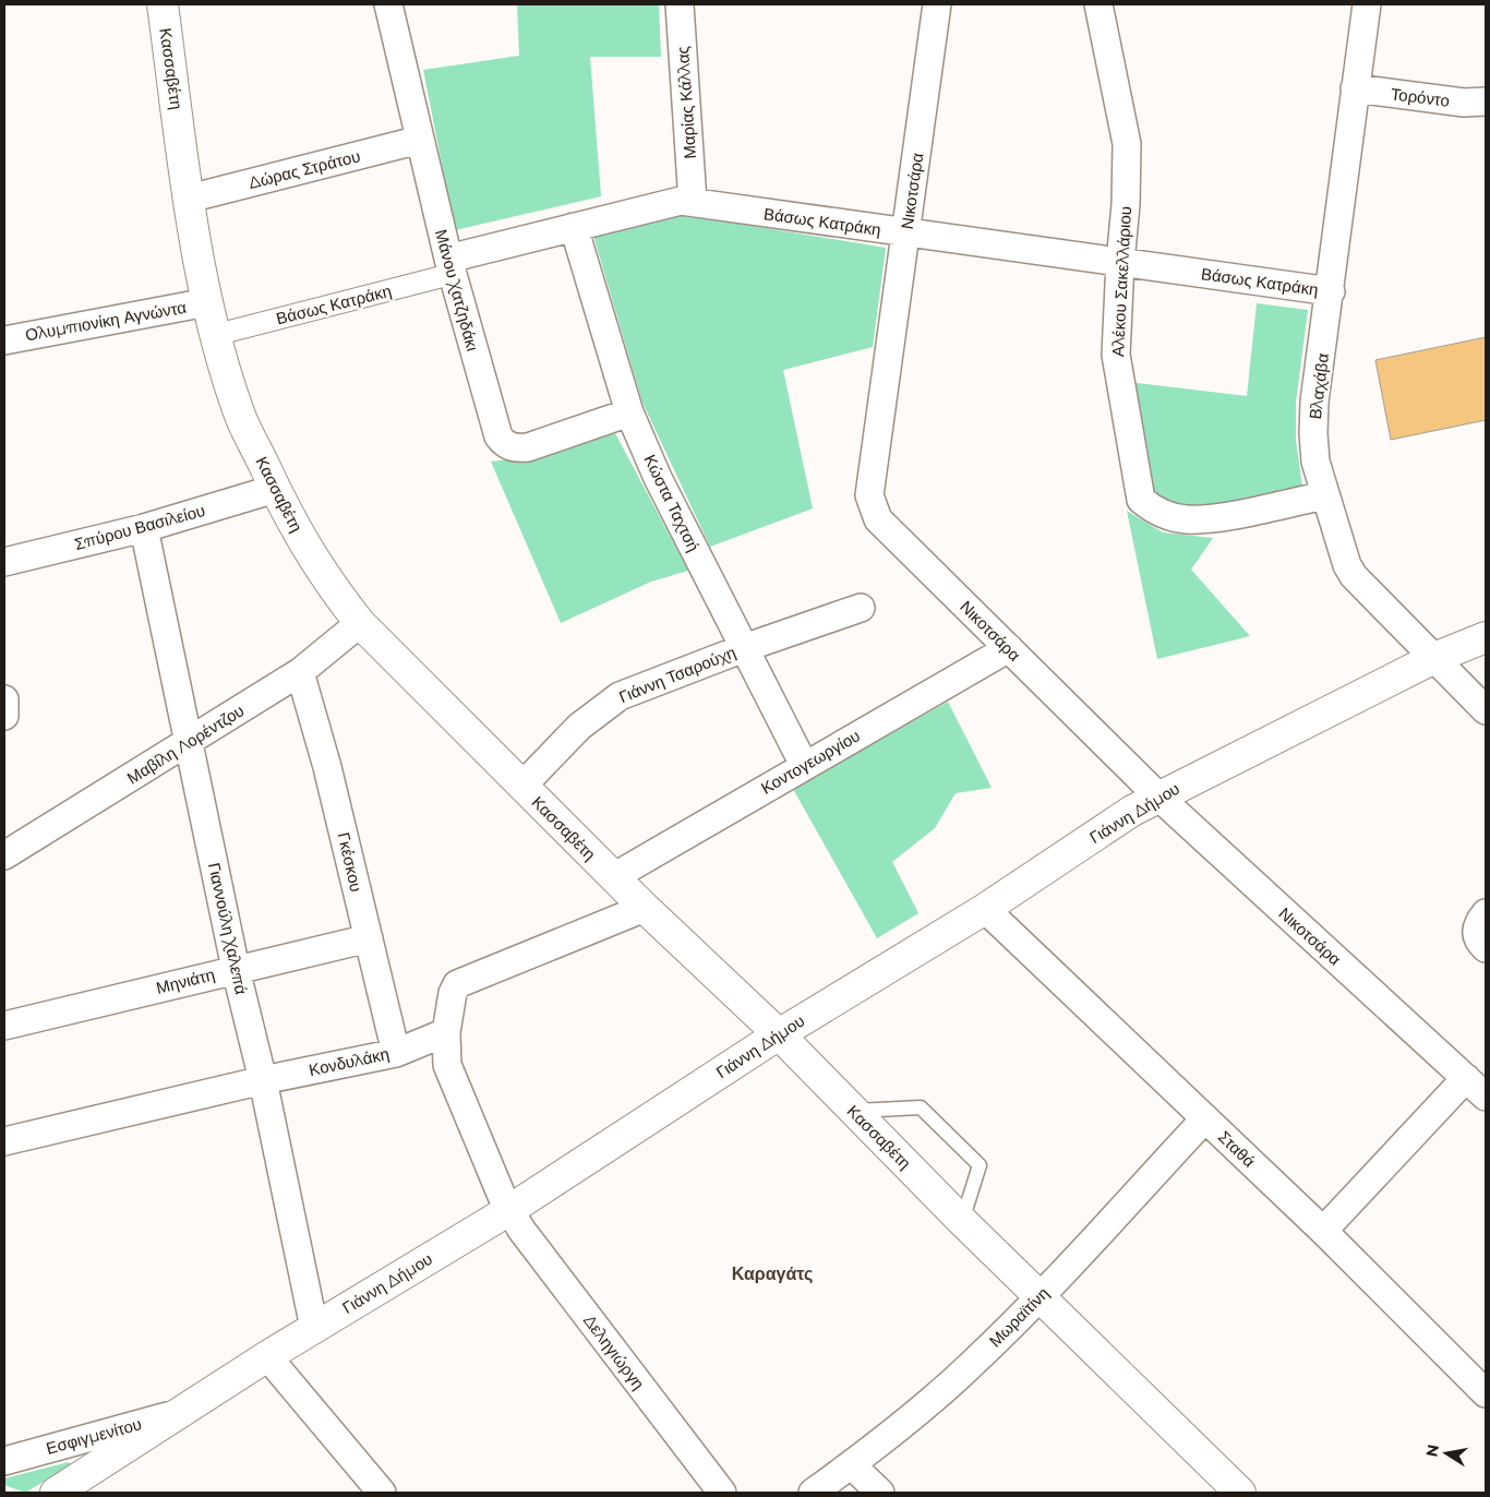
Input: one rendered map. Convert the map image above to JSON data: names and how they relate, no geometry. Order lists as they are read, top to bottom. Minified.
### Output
{"streets":{"street":["Κασσαβέτη","Τορόντο","Μαρίας Κάλλας","Δώρας Στράτου","Νικοτσάρα","Βάσως Κατράκη","Αλέκου Σακελλάριου","Μάνου Χατζηδάκι","Ολυμπιονίκη Αγνώντα","Βλαχάβα","Κώστα Ταχτσή","Σπύρου Βασιλείου","Γιάννη Τσαρούχη","Μαβίλη Λορέντζου","Κοντογεωργίου","Γιάννη Δήμου","Γκέσκου","Γιαννούλη Χαλεπά","Μηνιάτη","Κονδυλάκη","Σταθά","Μωραϊτίνη","Δεληγιώργη","Εσφιγμενίτου"]},"crossings":[["Κασσαβέτη","Δώρας Στράτου"],["Κασσαβέτη","Βάσως Κατράκη"],["Κασσαβέτη","Ολυμπιονίκη Αγνώντα"],["Κασσαβέτη","Σπύρου Βασιλείου"],["Κασσαβέτη","Γιάννη Τσαρούχη"],["Κασσαβέτη","Μαβίλη Λορέντζου"],["Κασσαβέτη","Κοντογεωργίου"],["Κασσαβέτη","Γιάννη Δήμου"],["Κασσαβέτη","Μωραϊτίνη"],["Τορόντο","Βλαχάβα"],["Μαρίας Κάλλας","Βάσως Κατράκη"],["Δώρας Στράτου","Μάνου Χατζηδάκι"],["Νικοτσάρα","Βάσως Κατράκη"],["Νικοτσάρα","Κοντογεωργίου"],["Νικοτσάρα","Γιάννη Δήμου"],["Βάσως Κατράκη","Αλέκου Σακελλάριου"],["Βάσως Κατράκη","Μάνου Χατζηδάκι"],["Βάσως Κατράκη","Βλαχάβα"],["Βάσως Κατράκη","Κώστα Ταχτσή"],["Αλέκου Σακελλάριου","Βλαχάβα"],["Μάνου Χατζηδάκι","Κώστα Ταχτσή"],["Βλαχάβα","Γιάννη Δήμου"],["Κώστα Ταχτσή","Γιάννη Τσαρούχη"],["Κώστα Ταχτσή","Κοντογεωργίου"],["Σπύρου Βασιλείου","Γιαννούλη Χαλεπά"],["Μαβίλη Λορέντζου","Γκέσκου"],["Μαβίλη Λορέντζου","Γιαννούλη Χαλεπά"],["Γιάννη Δήμου","Γιαννούλη Χαλεπά"],["Γιάννη Δήμου","Σταθά"],["Γιάννη Δήμου","Δεληγιώργη"],["Γιάννη Δήμου","Εσφιγμενίτου"],["Γκέσκου","Μηνιάτη"],["Γκέσκου","Κονδυλάκη"],["Γιαννούλη Χαλεπά","Μηνιάτη"],["Γιαννούλη Χαλεπά","Κονδυλάκη"],["Σταθά","Μωραϊτίνη"]],"districts":["Καραγάτς"],"north":"left"}
